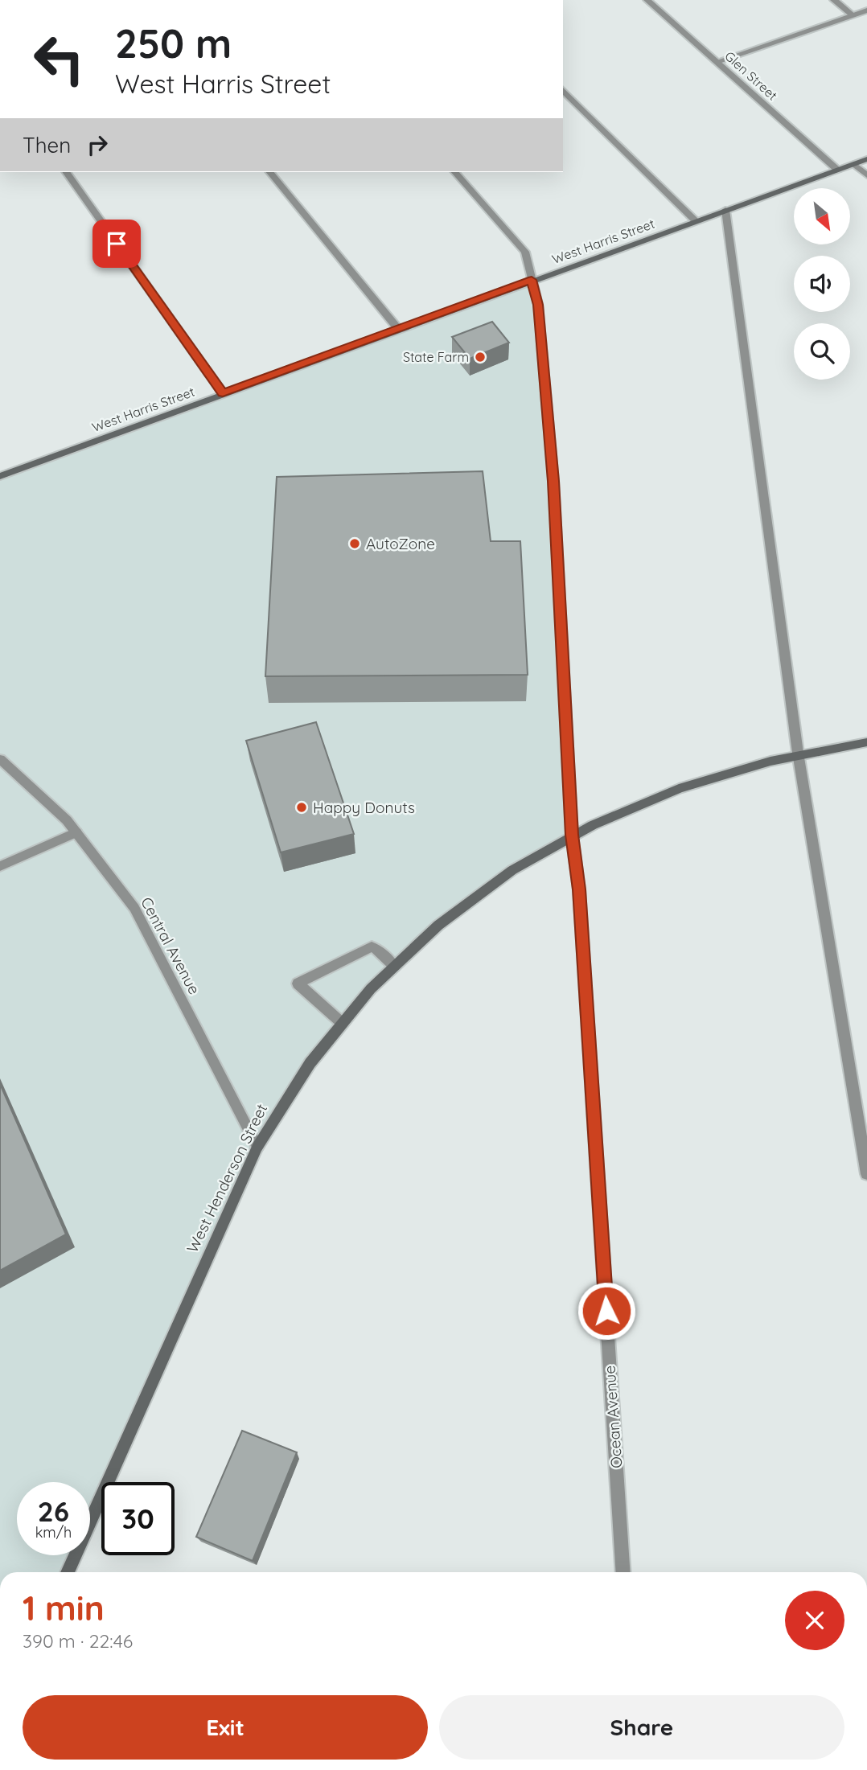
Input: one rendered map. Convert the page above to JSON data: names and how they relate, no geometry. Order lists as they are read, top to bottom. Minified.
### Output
{"streets":{"main road":["West Harris Street","West Henderson Street"],"street":["Glen Street","Central Avenue","Ocean Avenue"]},"crossings":[["Glen Street","West Harris Street"],["West Harris Street","Ocean Avenue"],["Central Avenue","West Henderson Street"],["West Henderson Street","Ocean Avenue"]],"places":["State Farm","AutoZone","Happy Donuts"],"north":"bottom right","page":{"turn":["250 m","West Harris Street"],"then":"Then","speed":"26 km/h","limit":"30","heading":["1 min","390 m · 22:46"],"buttons":["Exit","Share"]}}
